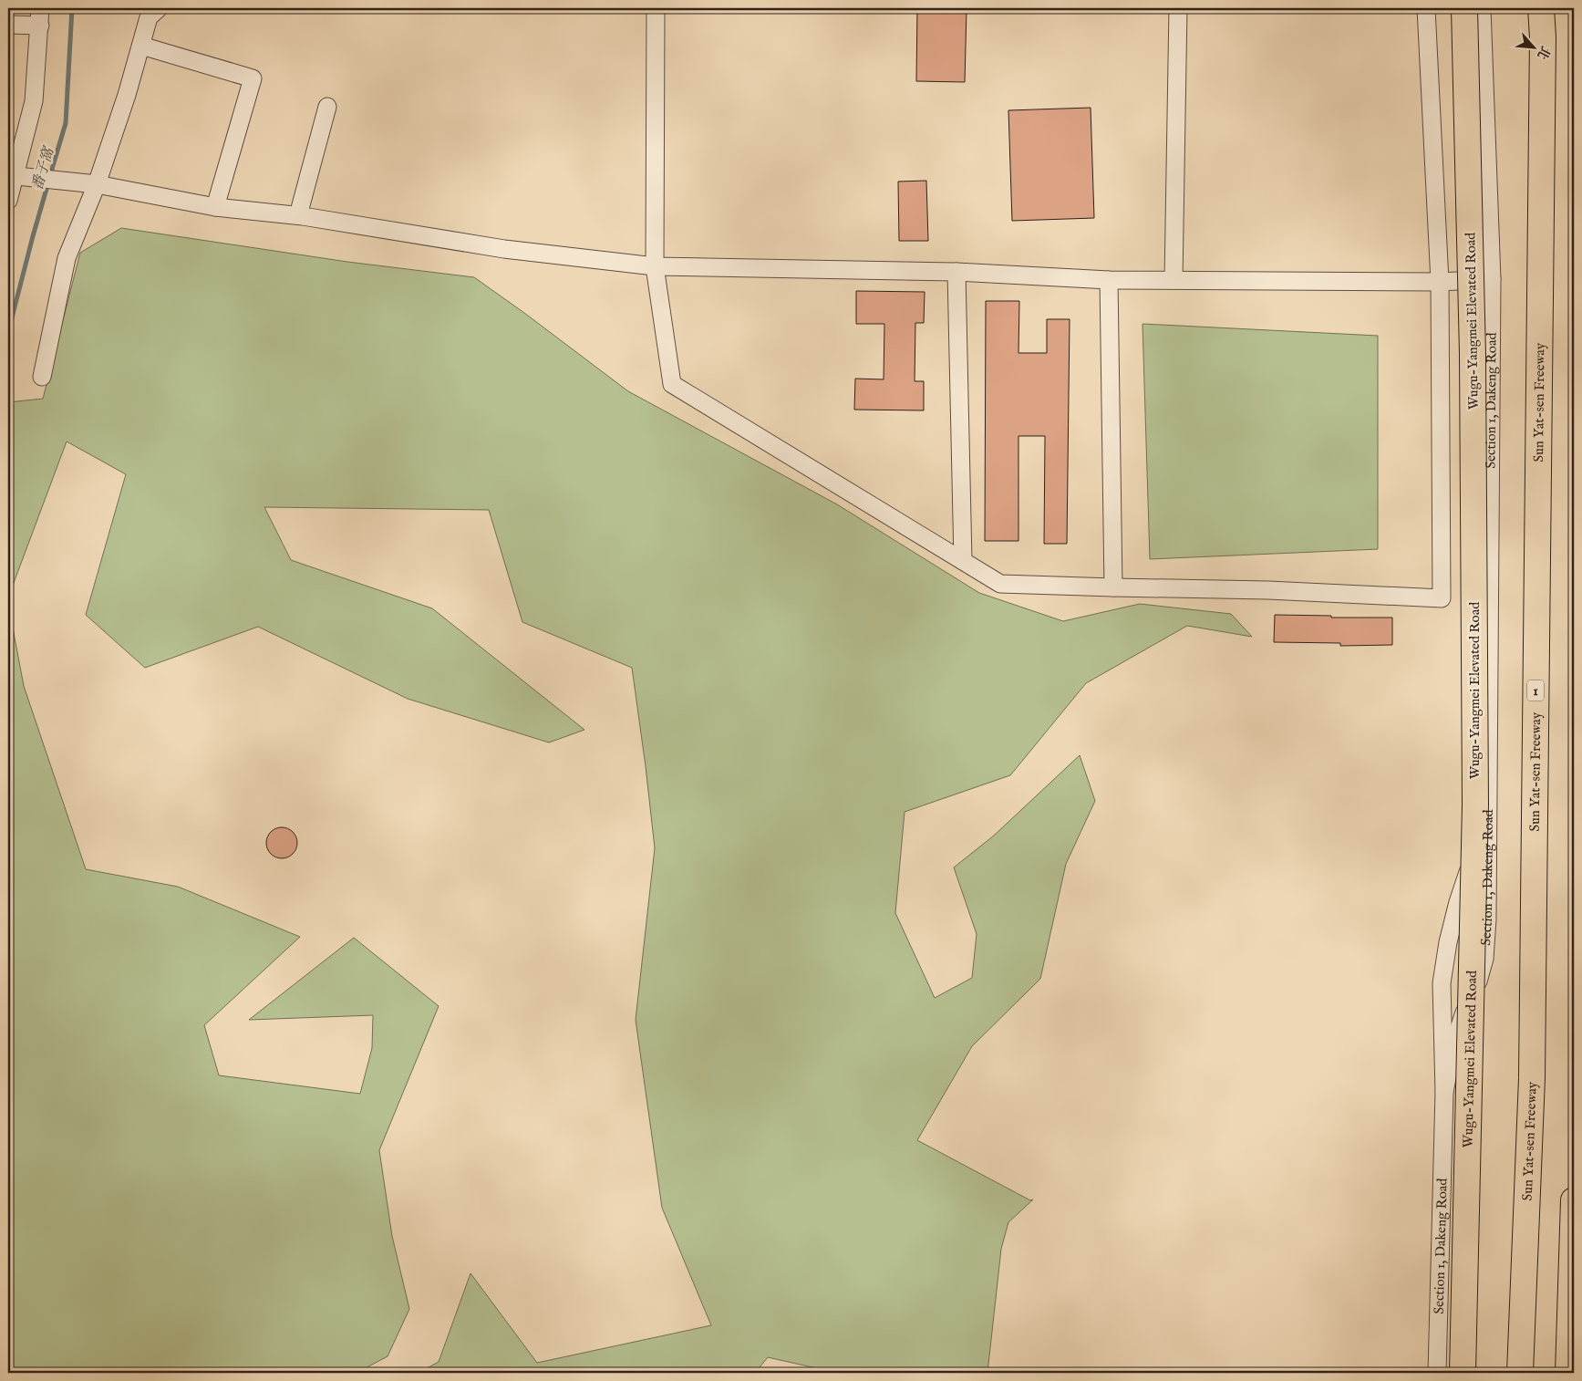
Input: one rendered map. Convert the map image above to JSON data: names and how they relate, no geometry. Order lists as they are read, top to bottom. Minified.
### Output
{"streets":{"highway":["Wugu-Yangmei Elevated Road","Sun Yat-sen Freeway","1"],"street":["Section 1, Dakeng Road"]},"water":["番子窩"],"north":"bottom right"}
